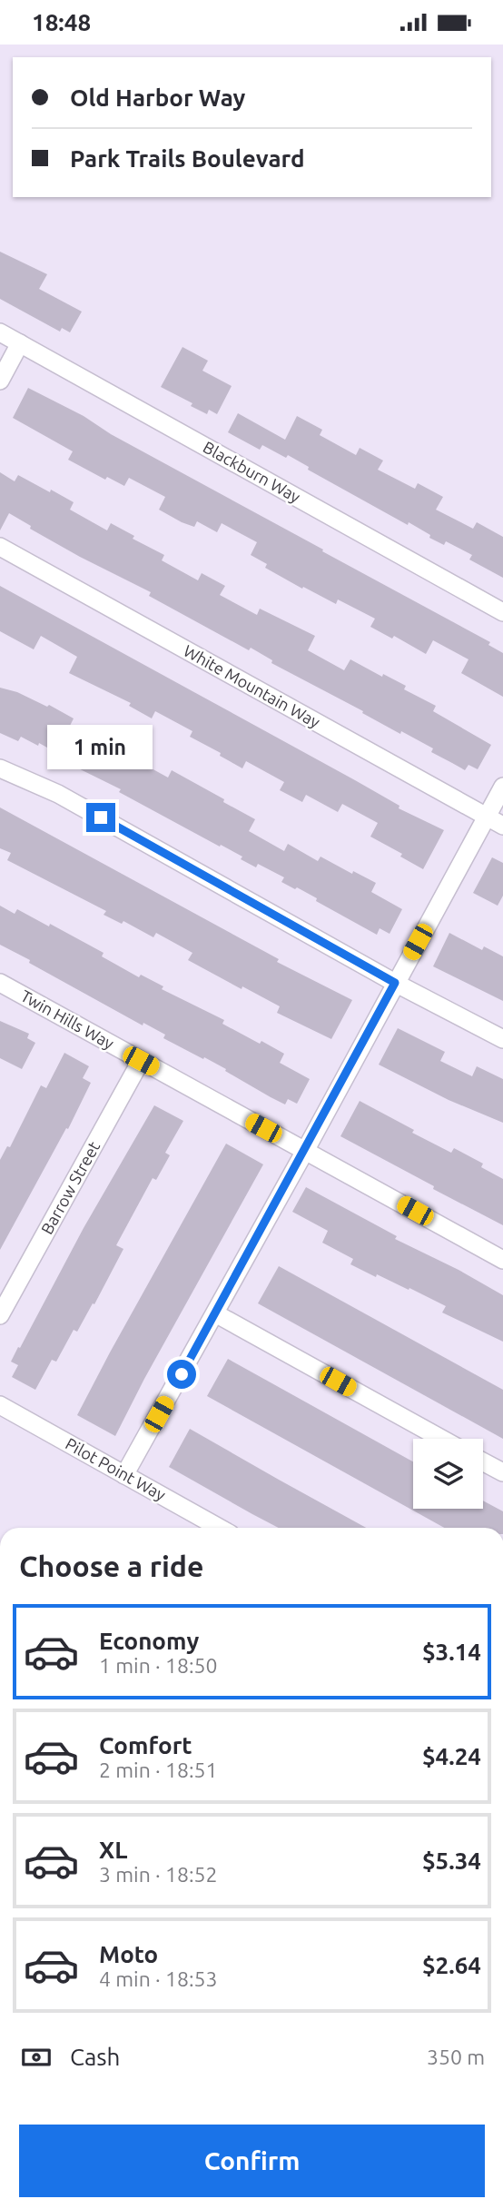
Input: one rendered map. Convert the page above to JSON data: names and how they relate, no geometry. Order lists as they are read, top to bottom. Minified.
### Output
{"streets":{"street":["Blackburn Way","White Mountain Way","Twin Hills Way","Barrow Street","Pilot Point Way"]},"crossings":[["Twin Hills Way","Barrow Street"]],"page":{"status":"18:48","banner":["Old Harbor Way","Park Trails Boulevard"],"bubble":"1 min","heading":"Choose a ride","list":[{"name":"Economy","note":"1 min · 18:50","value":"$3.14"},{"name":"Comfort","note":"2 min · 18:51","value":"$4.24"},{"name":"XL","note":"3 min · 18:52","value":"$5.34"},{"name":"Moto","note":"4 min · 18:53","value":"$2.64"}],"pay":["Cash","350 m"],"buttons":"Confirm"}}
